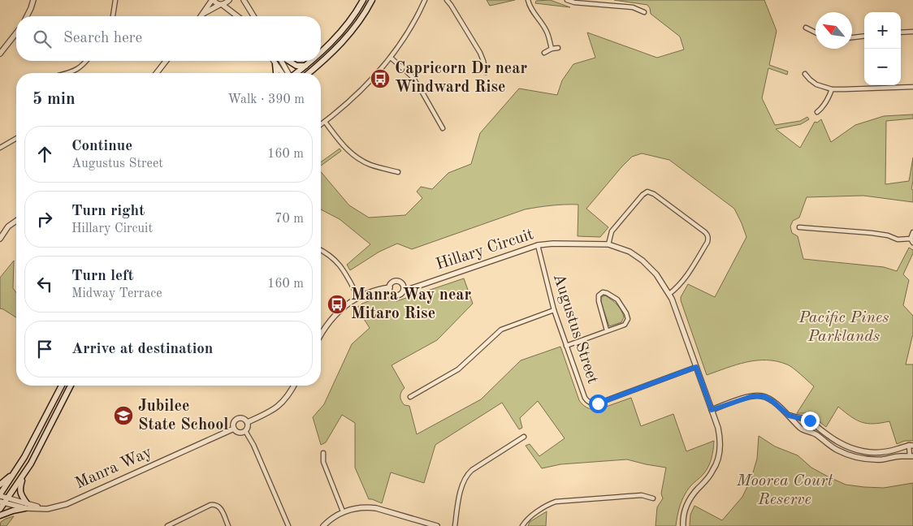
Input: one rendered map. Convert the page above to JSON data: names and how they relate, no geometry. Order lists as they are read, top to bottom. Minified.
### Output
{"streets":{"street":["Hillary Circuit","Augustus Street","Manra Way"]},"crossings":[["Hillary Circuit","Augustus Street"]],"parks":["Pacific Pines Parklands","Moorea Court Reserve"],"places":{"bus stop":["Capricorn Dr near Windward Rise","Manra Way near Mitaro Rise"],"school or university":["Jubilee State School"]},"north":"top left","page":{"map_buttons":["+","−"],"search":"Search here","heading":["5 min","Walk · 390 m"],"list":[["Continue","Augustus Street","160 m"],["Turn right","Hillary Circuit","70 m"],["Turn left","Midway Terrace","160 m"],"Arrive at destination"]}}
